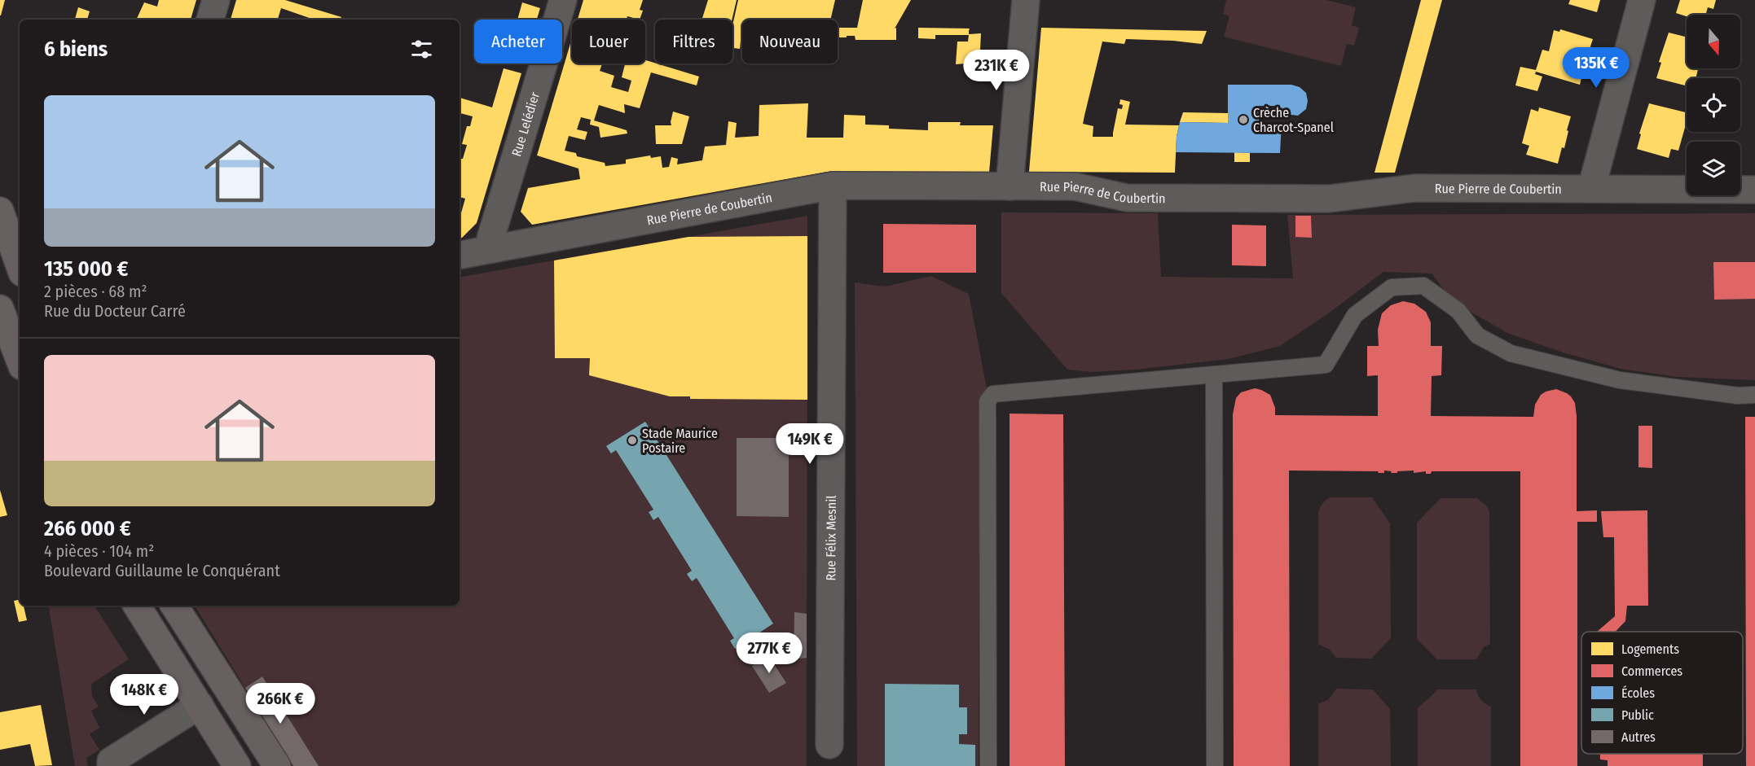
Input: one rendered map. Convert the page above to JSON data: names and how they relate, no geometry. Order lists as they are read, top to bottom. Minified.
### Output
{"streets":{"street":["Rue Lelédier","Rue Pierre de Coubertin","Rue Félix Mesnil"]},"crossings":[["Rue Lelédier","Rue Pierre de Coubertin"],["Rue Pierre de Coubertin","Rue Félix Mesnil"]],"places":["Crèche Charcot-Spanel","Stade Maurice Postaire"],"legend":["Logements","Commerces","Écoles","Public","Autres"],"north":"bottom","page":{"chip":["Acheter","Louer","Filtres","Nouveau"],"heading":"6 biens","price":["135K €","231K €","149K €","277K €","148K €","266K €"],"list":[{"name":"135 000 €","note":"2 pièces · 68 m² · Rue du Docteur Carré"},{"name":"266 000 €","note":"4 pièces · 104 m² · Boulevard Guillaume le Conquérant"}]}}
